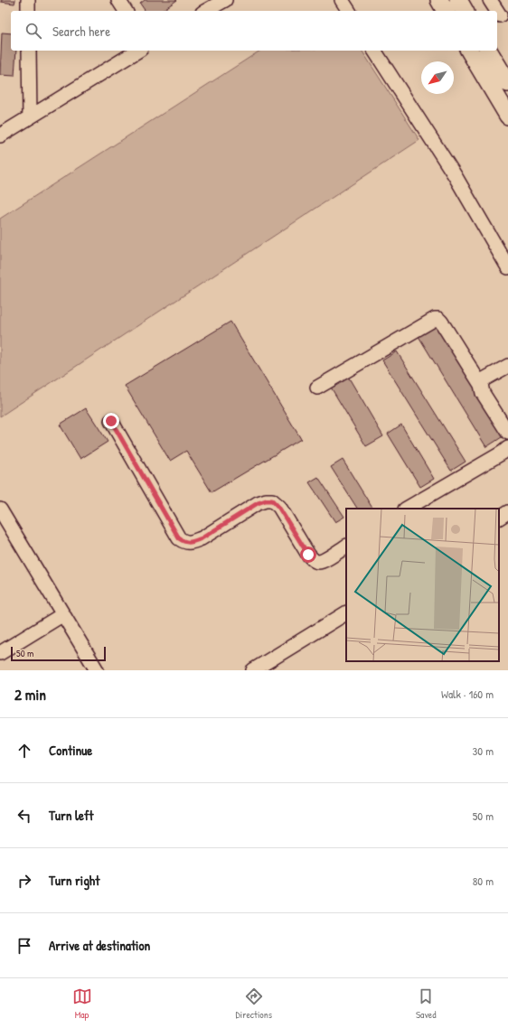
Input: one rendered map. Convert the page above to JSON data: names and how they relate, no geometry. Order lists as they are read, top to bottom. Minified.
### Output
{"scale_bar":"50 m","north":"bottom left","page":{"search":"Search here","scale":"50 m","heading":["2 min","Walk · 160 m"],"list":[["Continue","30 m"],["Turn left","50 m"],["Turn right","80 m"],"Arrive at destination"],"nav":["Map","Directions","Saved"]}}
